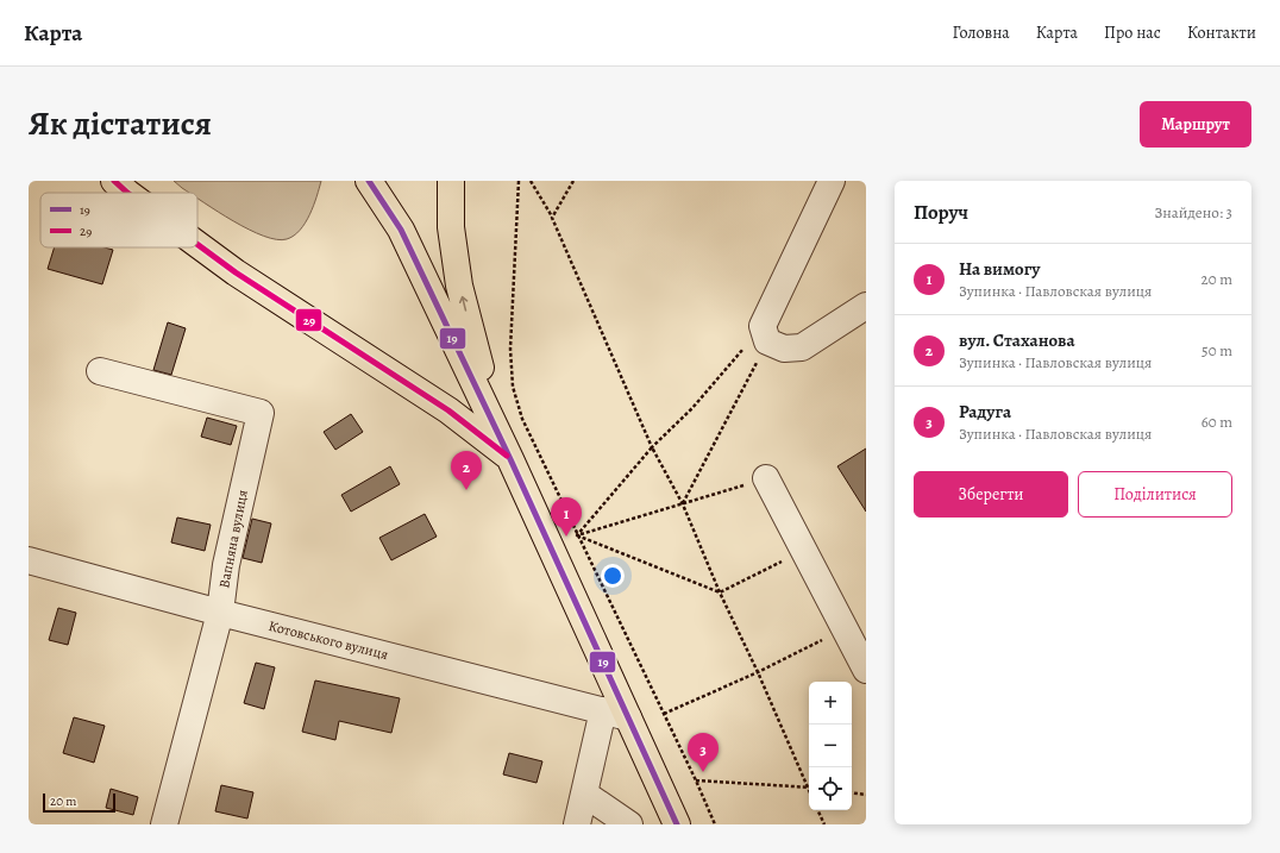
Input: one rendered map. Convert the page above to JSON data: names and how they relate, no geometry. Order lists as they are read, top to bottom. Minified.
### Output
{"streets":{"street":["Вапняна вулиця","Котовського вулиця"]},"crossings":[["Вапняна вулиця","Котовського вулиця"]],"lines":["transit line 19","transit line 29"],"legend":["19","29"],"scale_bar":"20 m","page":{"header":"Карта","nav":["Головна","Карта","Про нас","Контакти"],"title":"Як дістатися","buttons":["Маршрут",["Зберегти","Поділитися"]],"heading":["Поруч","Знайдено: 3"],"list":[{"mark":"1","name":"На вимогу","note":"Зупинка · Павловская вулиця","value":"20 m"},{"mark":"2","name":"вул. Стаханова","note":"Зупинка · Павловская вулиця","value":"50 m"},{"mark":"3","name":"Радуга","note":"Зупинка · Павловская вулиця","value":"60 m"}],"pins":["2","1","3"],"map_buttons":["+","−"],"scale":"20 m"}}
